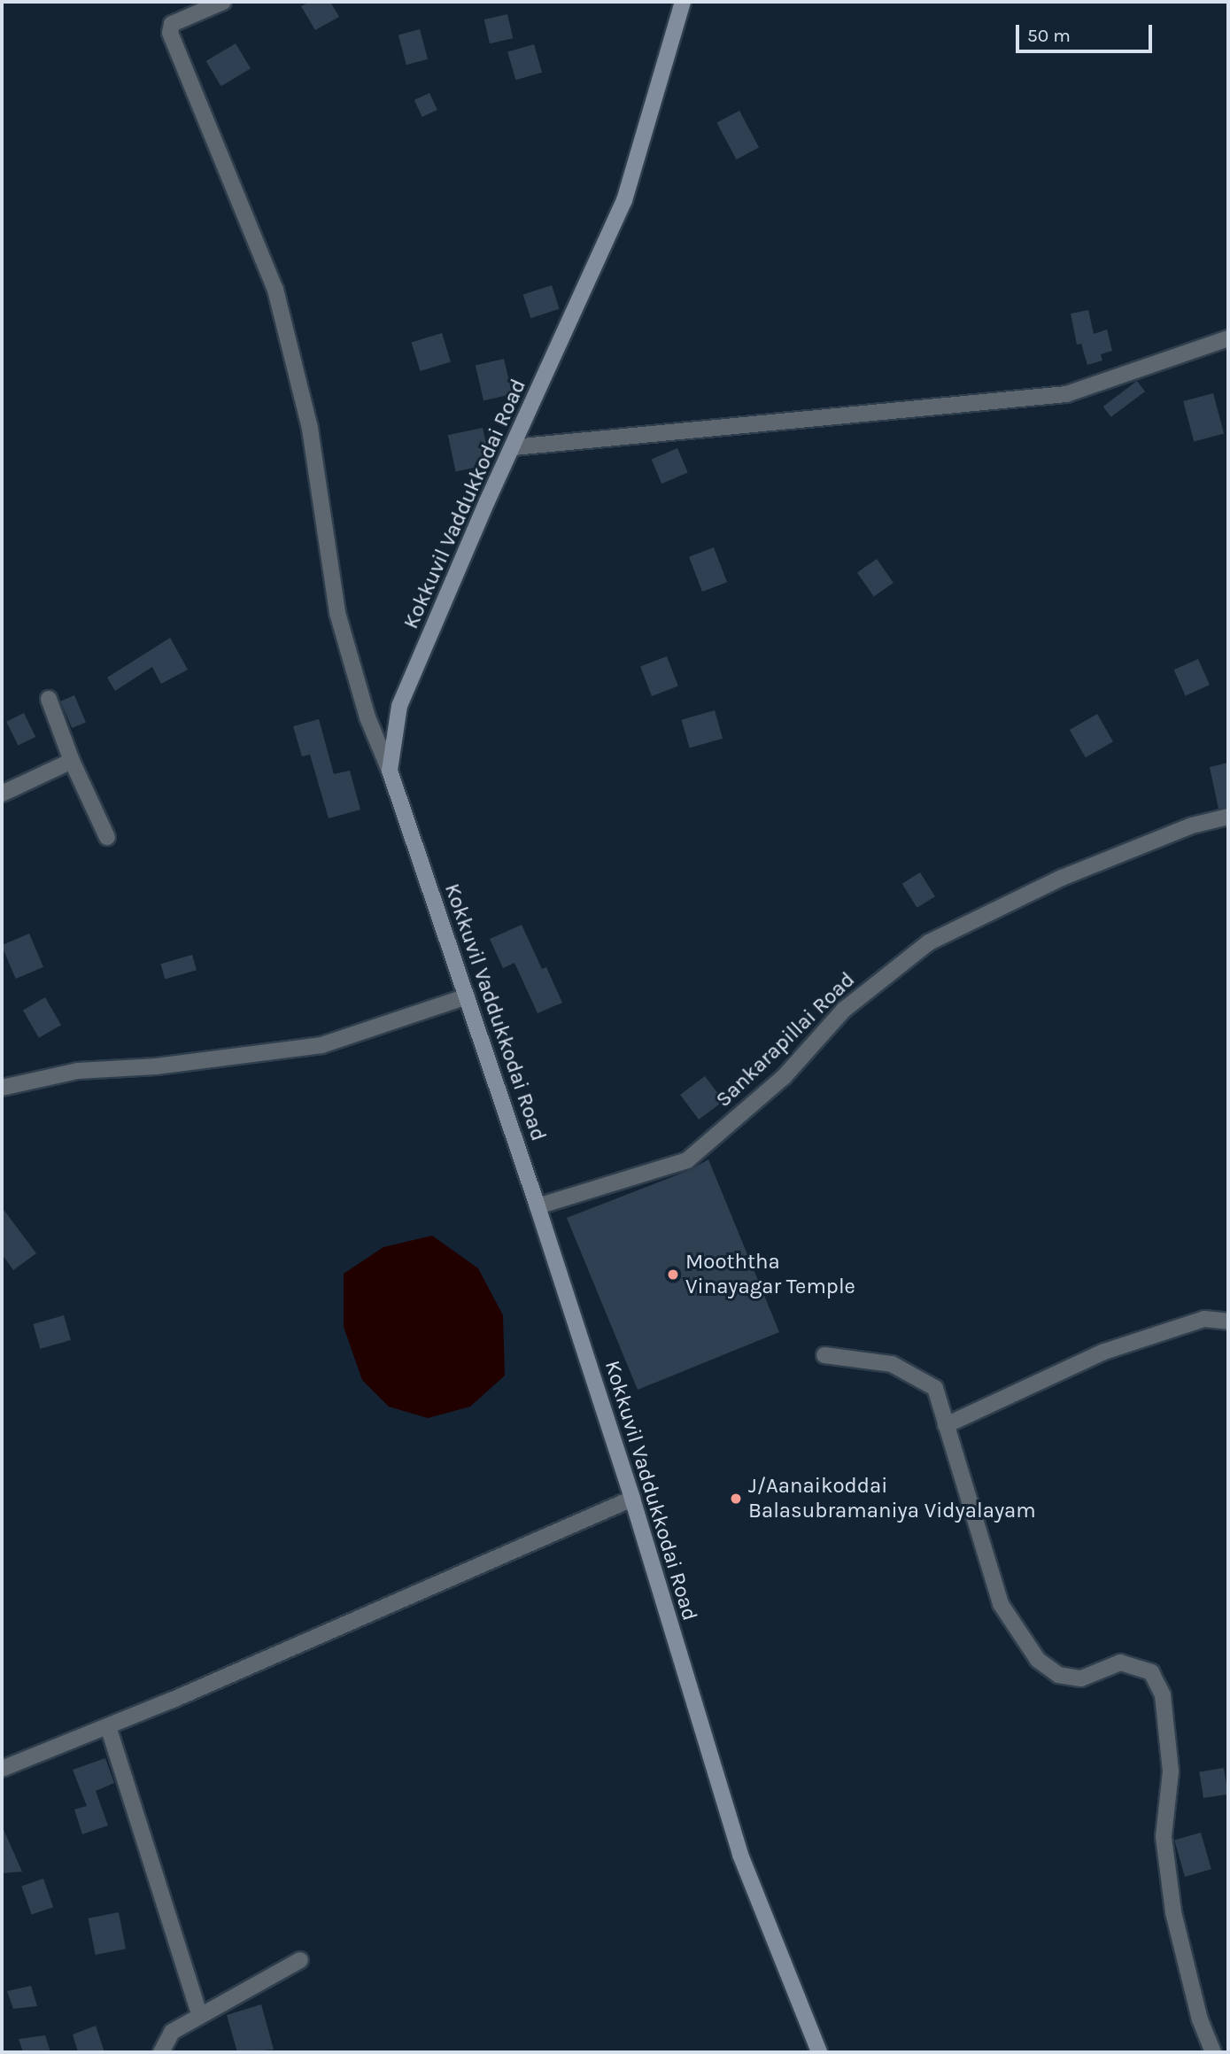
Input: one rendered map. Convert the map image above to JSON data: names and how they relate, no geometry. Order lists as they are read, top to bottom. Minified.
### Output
{"streets":{"main road":["Kokkuvil Vaddukkodai Road"],"street":["Sankarapillai Road"]},"crossings":[["Kokkuvil Vaddukkodai Road","Sankarapillai Road"]],"places":["Mooththa Vinayagar Temple","J/Aanaikoddai Balasubramaniya Vidyalayam"],"scale_bar":"50 m"}
